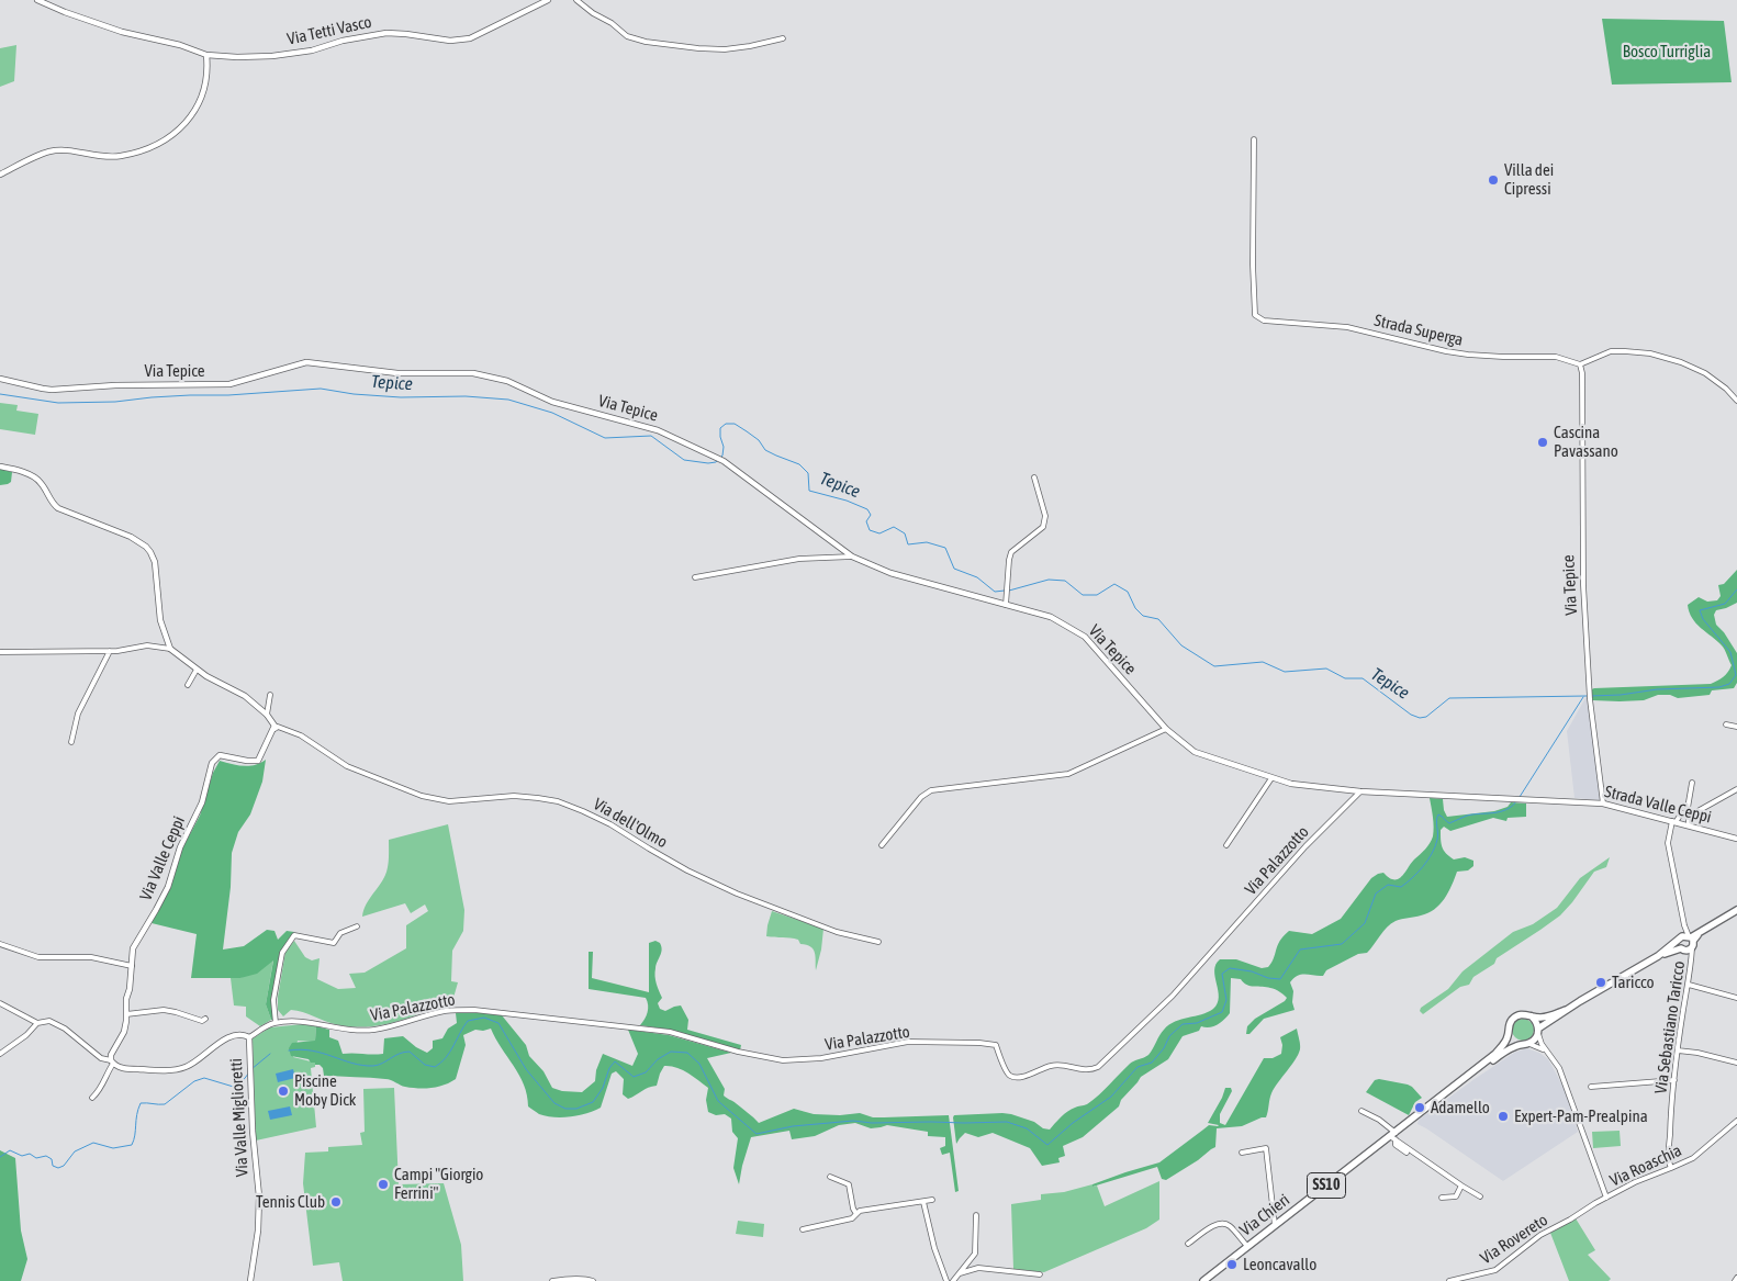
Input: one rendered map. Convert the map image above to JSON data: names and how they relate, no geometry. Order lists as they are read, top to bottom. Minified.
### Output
{"streets":{"main road":["SS10","Via Chieri"],"street":["Via Tetti Vasco","Strada Superga","Via Tepice","Strada Valle Ceppi","Via dell'Olmo","Via Valle Ceppi","Via Palazzotto","Via Sebastiano Taricco","Via Valle Miglioretti","Via Roaschia","Via Rovereto"]},"crossings":[["Strada Superga","Via Tepice"],["Via Tepice","Strada Valle Ceppi"],["Via Tepice","Via Palazzotto"],["Via dell'Olmo","Via Valle Ceppi"],["Via Valle Ceppi","Via Valle Miglioretti"],["Via Palazzotto","Via Valle Miglioretti"],["Via Sebastiano Taricco","Via Roaschia"],["Via Roaschia","Via Rovereto"]],"water":["Tepice"],"parks":["Bosco Turriglia"],"places":["Villa dei Cipressi","Cascina Pavassano","Taricco","Piscine Moby Dick","Adamello","Expert-Pam-Prealpina","Campi \"Giorgio Ferrini\"","Tennis Club","Leoncavallo"]}
